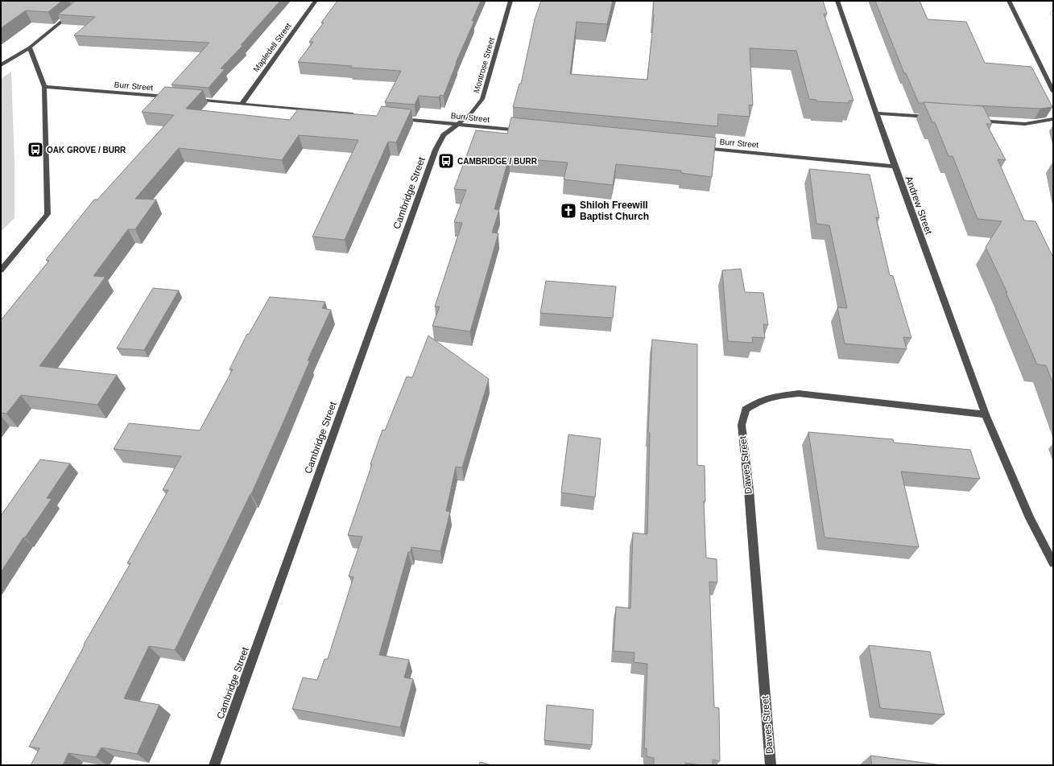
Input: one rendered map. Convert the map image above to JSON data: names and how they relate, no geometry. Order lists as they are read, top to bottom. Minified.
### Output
{"streets":{"street":["Mapledell Street","Montrose Street","Burr Street","Cambridge Street","Andrew Street","Dawes Street"]},"crossings":[["Montrose Street","Burr Street"],["Montrose Street","Cambridge Street"],["Burr Street","Cambridge Street"],["Burr Street","Andrew Street"],["Andrew Street","Dawes Street"]],"places":{"bus stop":["OAK GROVE / BURR","CAMBRIDGE / BURR"],"church":["Shiloh Freewill Baptist Church"]}}
